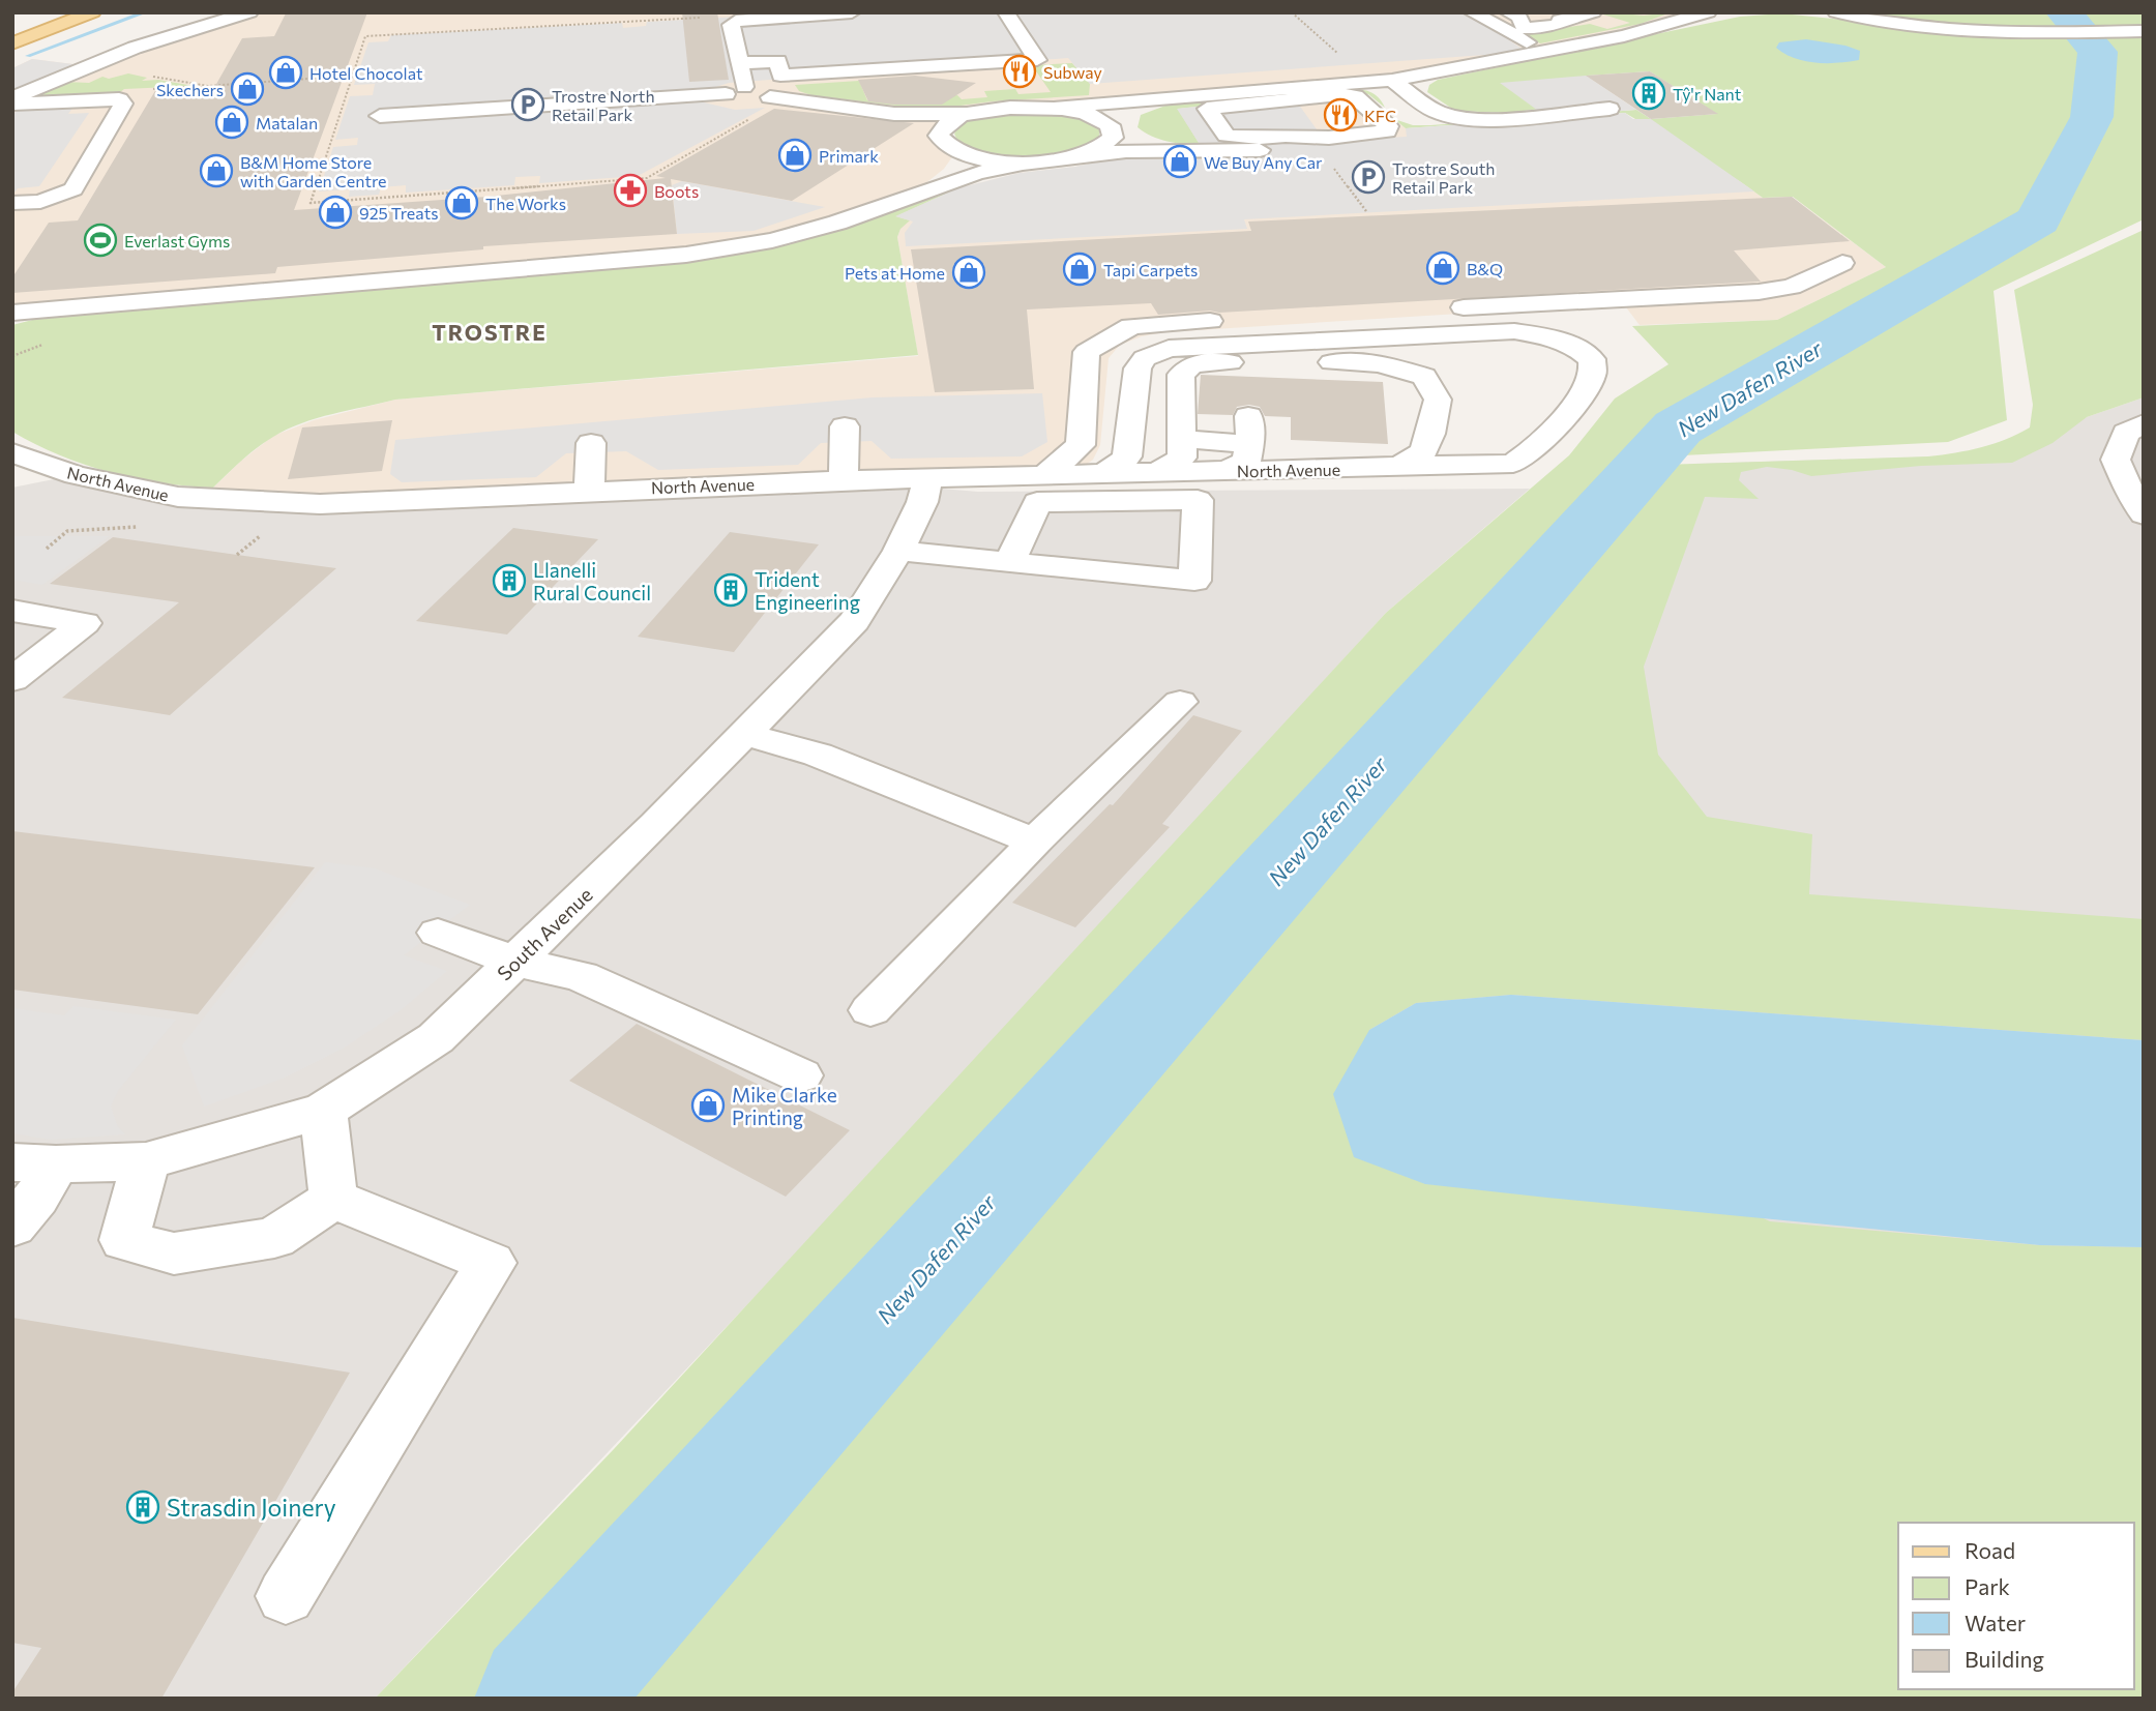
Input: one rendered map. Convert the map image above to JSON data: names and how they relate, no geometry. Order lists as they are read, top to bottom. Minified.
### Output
{"streets":{"street":["North Avenue","South Avenue"]},"crossings":[["North Avenue","South Avenue"]],"districts":["TROSTRE"],"water":["New Dafen River"],"places":{"restaurant":["Subway","KFC"],"shop":["Hotel Chocolat","Skechers","Matalan","Primark","We Buy Any Car","B&M Home Store with Garden Centre","The Works","925 Treats","B&Q","Tapi Carpets","Pets at Home","Mike Clarke Printing"],"building":["Tŷ'r Nant","Llanelli Rural Council","Trident Engineering","Strasdin Joinery"],"parking":["Trostre North Retail Park","Trostre South Retail Park"],"pharmacy":["Boots"],"sports":["Everlast Gyms"]},"legend":["Road","Park","Water","Building"]}
